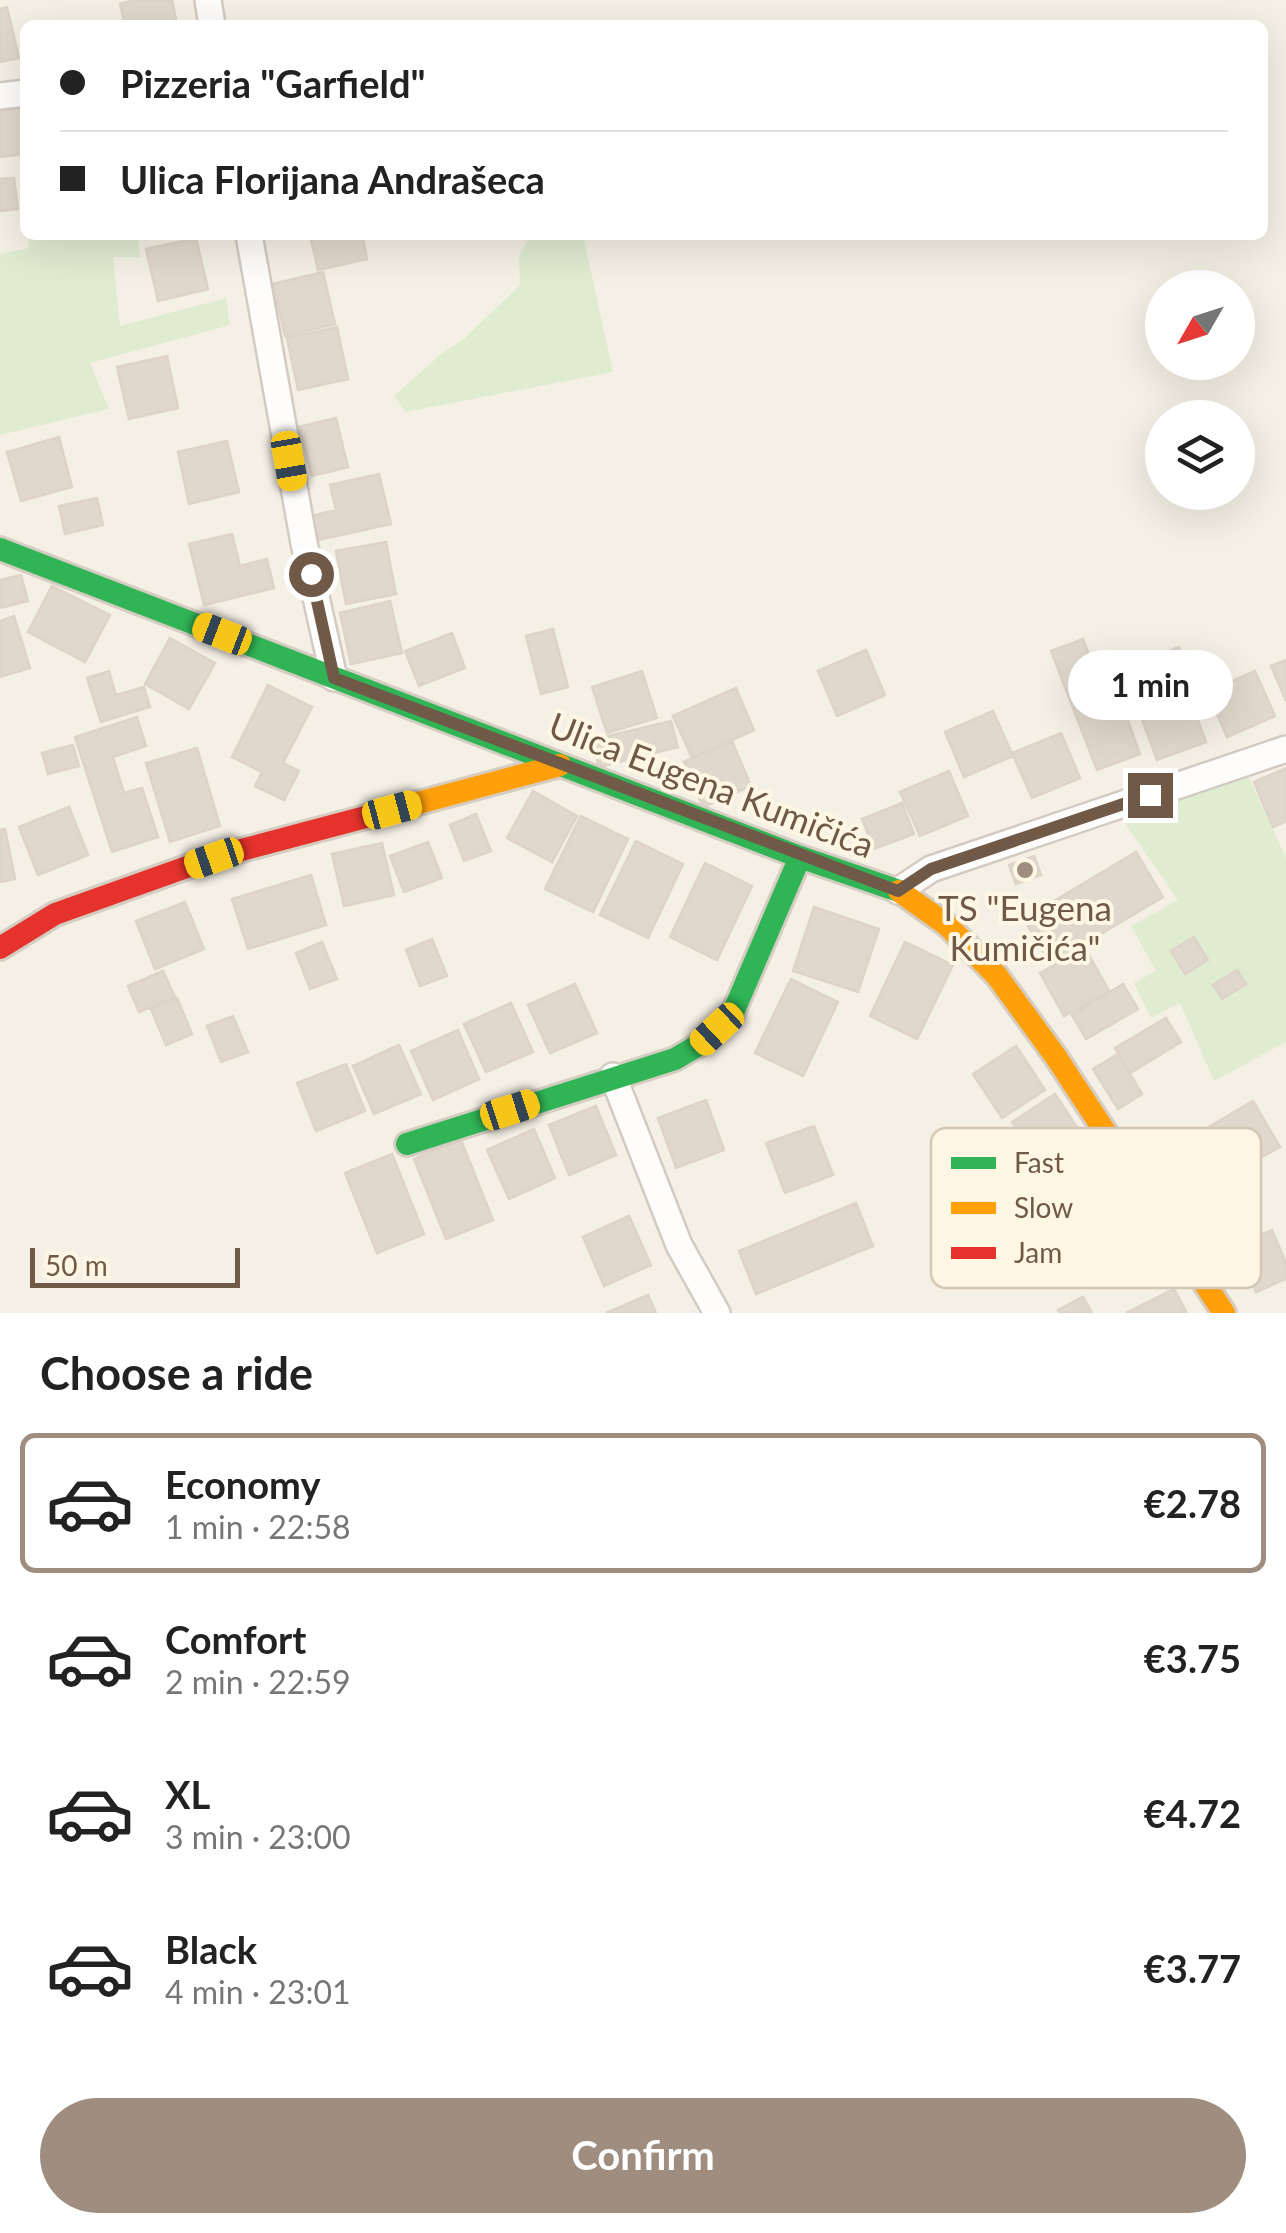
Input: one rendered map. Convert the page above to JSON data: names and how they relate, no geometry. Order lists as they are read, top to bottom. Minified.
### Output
{"streets":{"street":["Ulica Eugena Kumičića"]},"places":["TS \"Eugena Kumičića\""],"legend":["Fast","Slow","Jam"],"scale_bar":"50 m","north":"bottom left","page":{"banner":["Pizzeria \"Garfield\"","Ulica Florijana Andrašeca"],"bubble":"1 min","scale":"50 m","heading":"Choose a ride","list":[{"name":"Economy","note":"1 min · 22:58","value":"€2.78"},{"name":"Comfort","note":"2 min · 22:59","value":"€3.75"},{"name":"XL","note":"3 min · 23:00","value":"€4.72"},{"name":"Black","note":"4 min · 23:01","value":"€3.77"}],"buttons":"Confirm"}}
